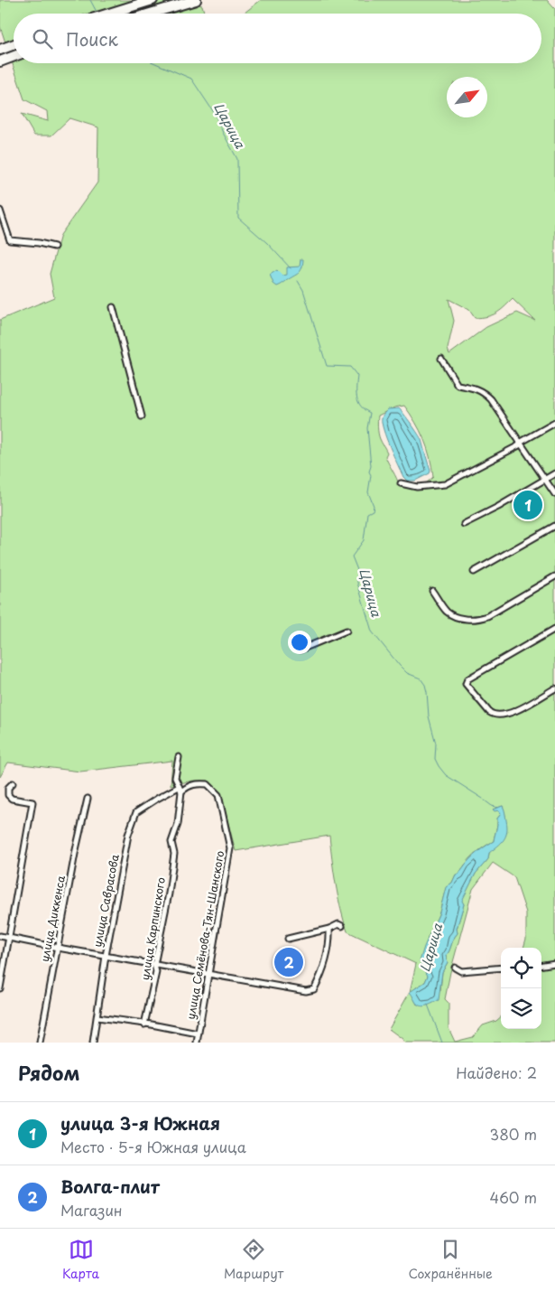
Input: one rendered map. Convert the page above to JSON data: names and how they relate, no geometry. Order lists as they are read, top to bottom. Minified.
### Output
{"streets":{"street":["улица Саврасова","улица Диккенса","улица Карпинского","улица Семёнова-Тян-Шанского"]},"crossings":[["улица Карпинского","улица Семёнова-Тян-Шанского"]],"water":["Царица"],"north":"top right","page":{"search":"Поиск","pins":["1","2"],"heading":["Рядом","Найдено: 2"],"list":[{"mark":"1","name":"улица 3-я Южная","note":"Место · 5-я Южная улица","value":"380 m"},{"mark":"2","name":"Волга-плит","note":"Магазин","value":"460 m"}],"nav":["Карта","Маршрут","Сохранённые"]}}
